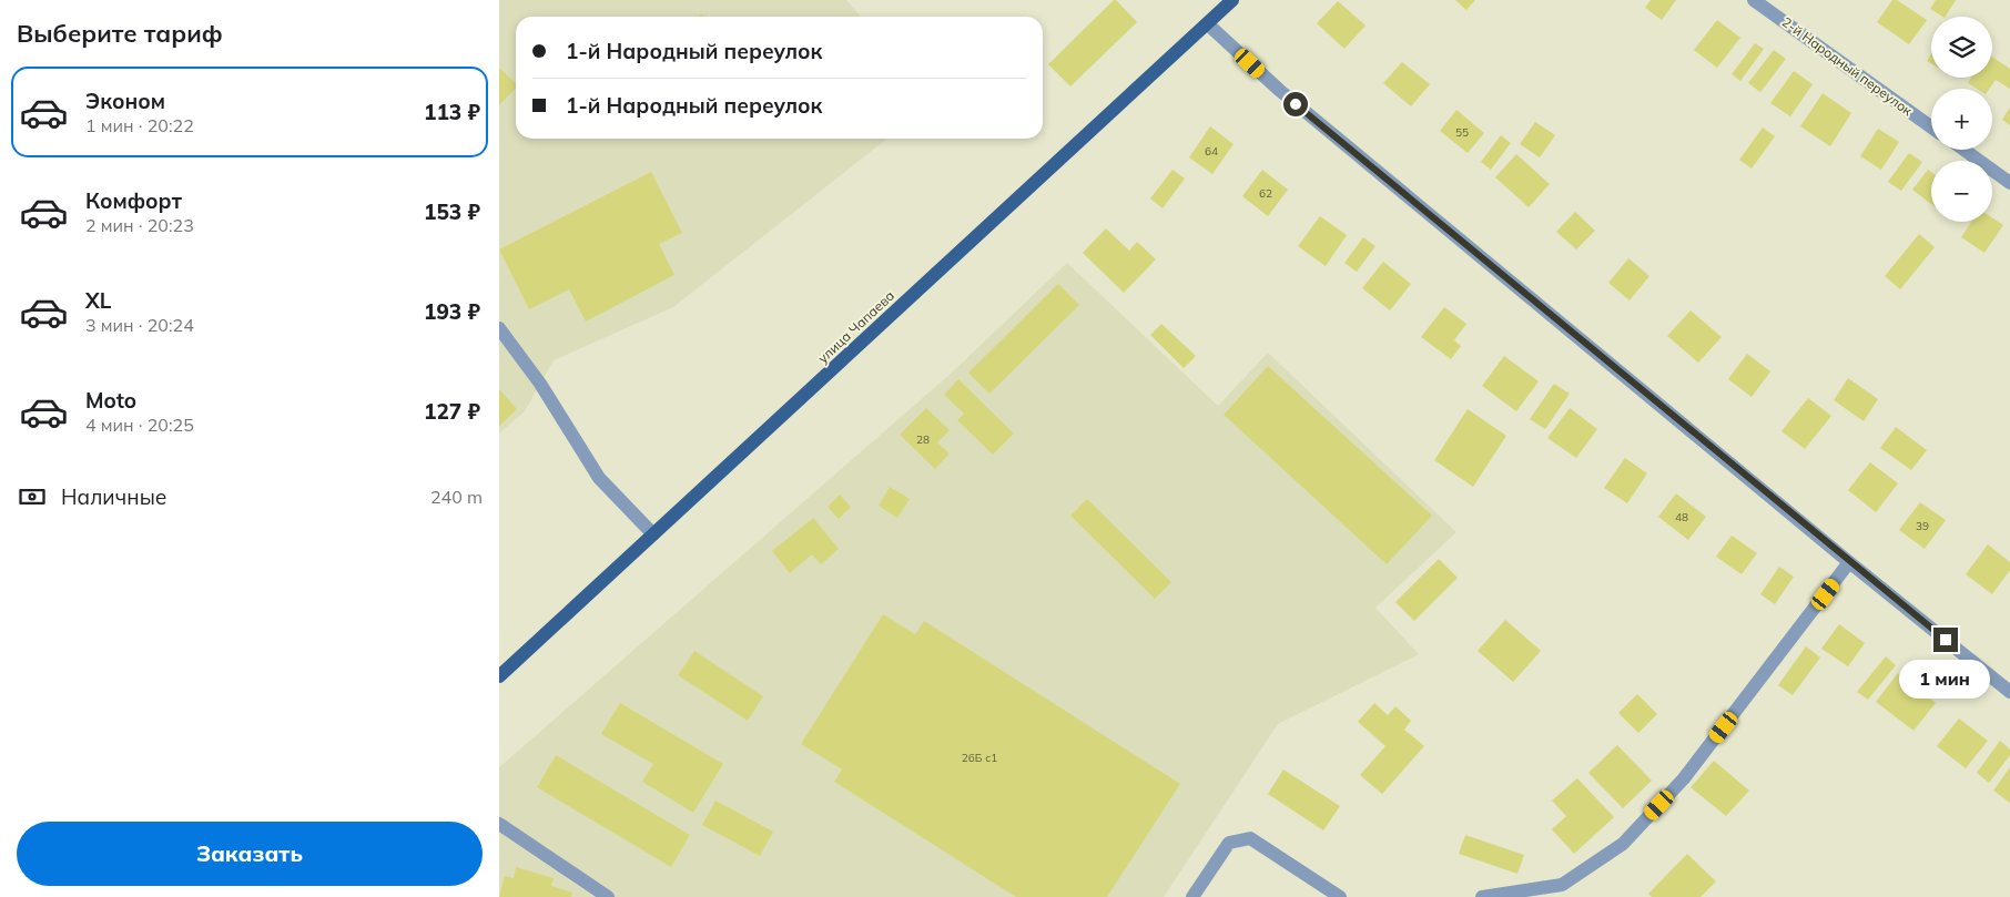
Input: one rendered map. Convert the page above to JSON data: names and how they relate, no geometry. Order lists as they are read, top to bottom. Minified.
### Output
{"streets":{"main road":["улица Чапаева"],"street":["2-й Народный переулок"]},"house_numbers":["55","64","62","28","48","39","26Б с1"],"page":{"heading":"Выберите тариф","map_buttons":["+","−"],"banner":["1-й Народный переулок","1-й Народный переулок"],"list":[{"name":"Эконом","note":"1 мин · 20:22","value":"113 ₽"},{"name":"Комфорт","note":"2 мин · 20:23","value":"153 ₽"},{"name":"XL","note":"3 мин · 20:24","value":"193 ₽"},{"name":"Moto","note":"4 мин · 20:25","value":"127 ₽"}],"pay":["Наличные","240 m"],"bubble":"1 мин","buttons":"Заказать"}}
